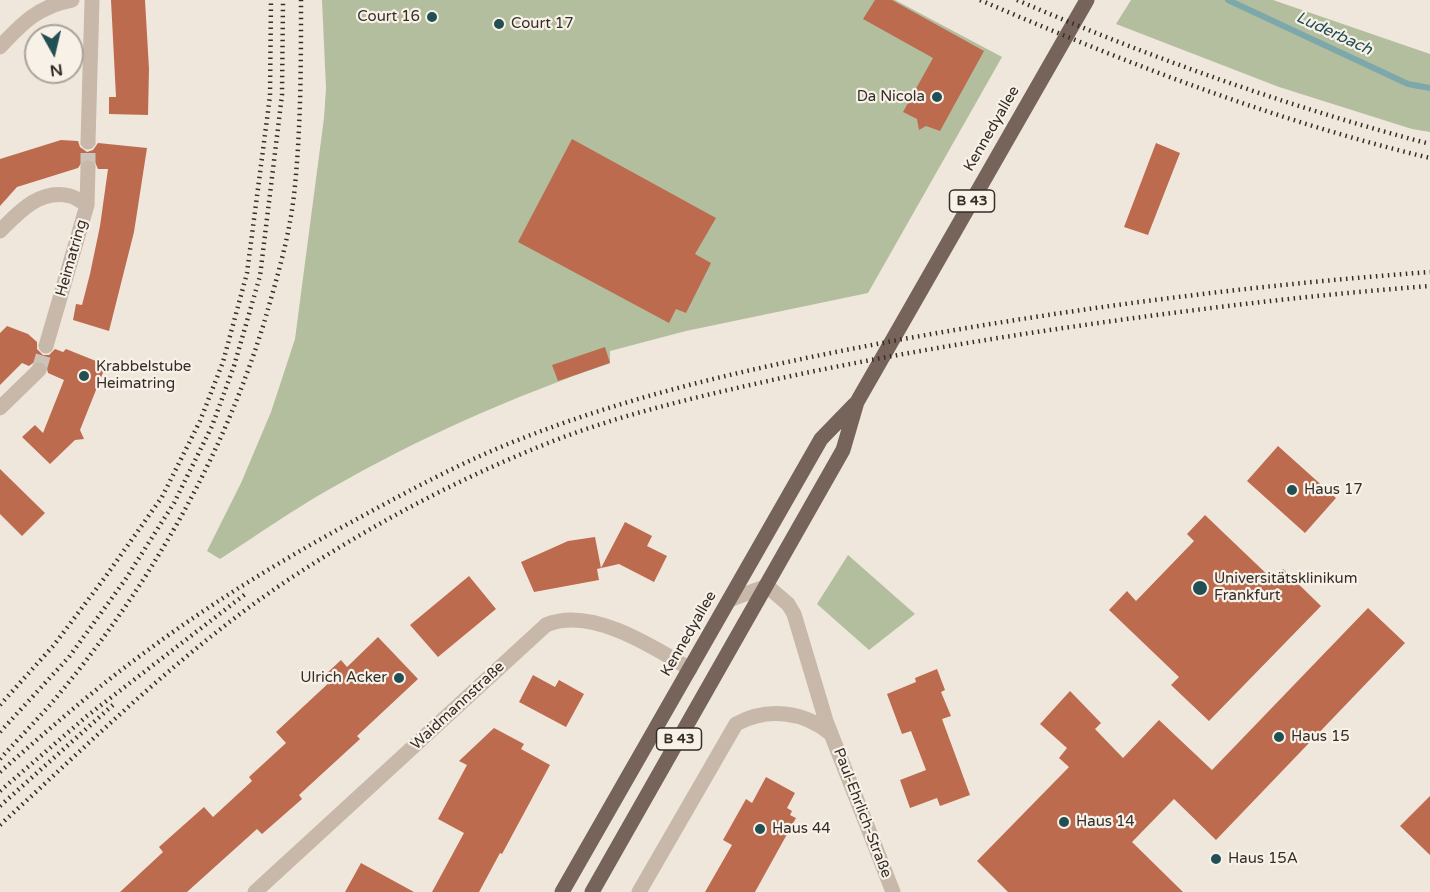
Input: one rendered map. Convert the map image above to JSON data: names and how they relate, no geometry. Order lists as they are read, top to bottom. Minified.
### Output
{"streets":{"main road":["Kennedyallee","B 43"],"street":["Heimatring","Waidmannstraße","Paul-Ehrlich-Straße"]},"crossings":[["Kennedyallee","Waidmannstraße"],["Kennedyallee","Paul-Ehrlich-Straße"]],"water":["Luderbach"],"places":["Court 16","Court 17","Da Nicola","Krabbelstube Heimatring","Haus 17","Universitätsklinikum Frankfurt","Ulrich Acker","Haus 15","Haus 14","Haus 44","Haus 15A"],"north":"bottom"}
